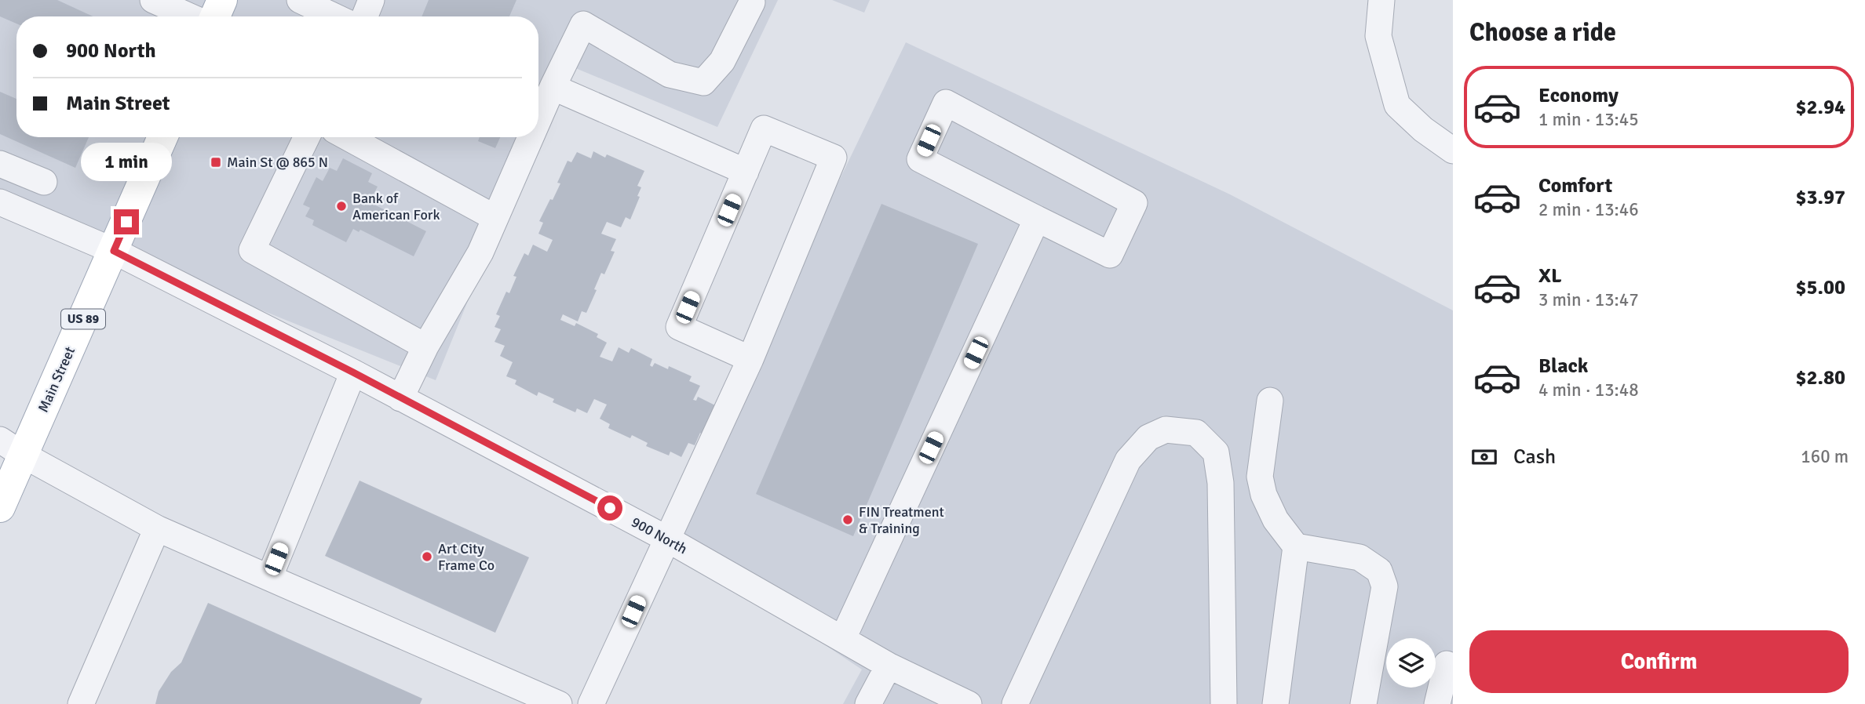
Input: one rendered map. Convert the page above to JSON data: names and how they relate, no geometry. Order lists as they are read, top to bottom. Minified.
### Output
{"streets":{"main road":["US 89","Main Street"],"street":["900 North"]},"crossings":[["Main Street","900 North"]],"places":{"transit":["Main St @ 865 N"],"other":["Bank of American Fork","FIN Treatment & Training","Art City Frame Co"]},"page":{"heading":"Choose a ride","banner":["900 North","Main Street"],"list":[{"name":"Economy","note":"1 min · 13:45","value":"$2.94"},{"name":"Comfort","note":"2 min · 13:46","value":"$3.97"},{"name":"XL","note":"3 min · 13:47","value":"$5.00"},{"name":"Black","note":"4 min · 13:48","value":"$2.80"}],"bubble":"1 min","pay":["Cash","160 m"],"buttons":"Confirm"}}
